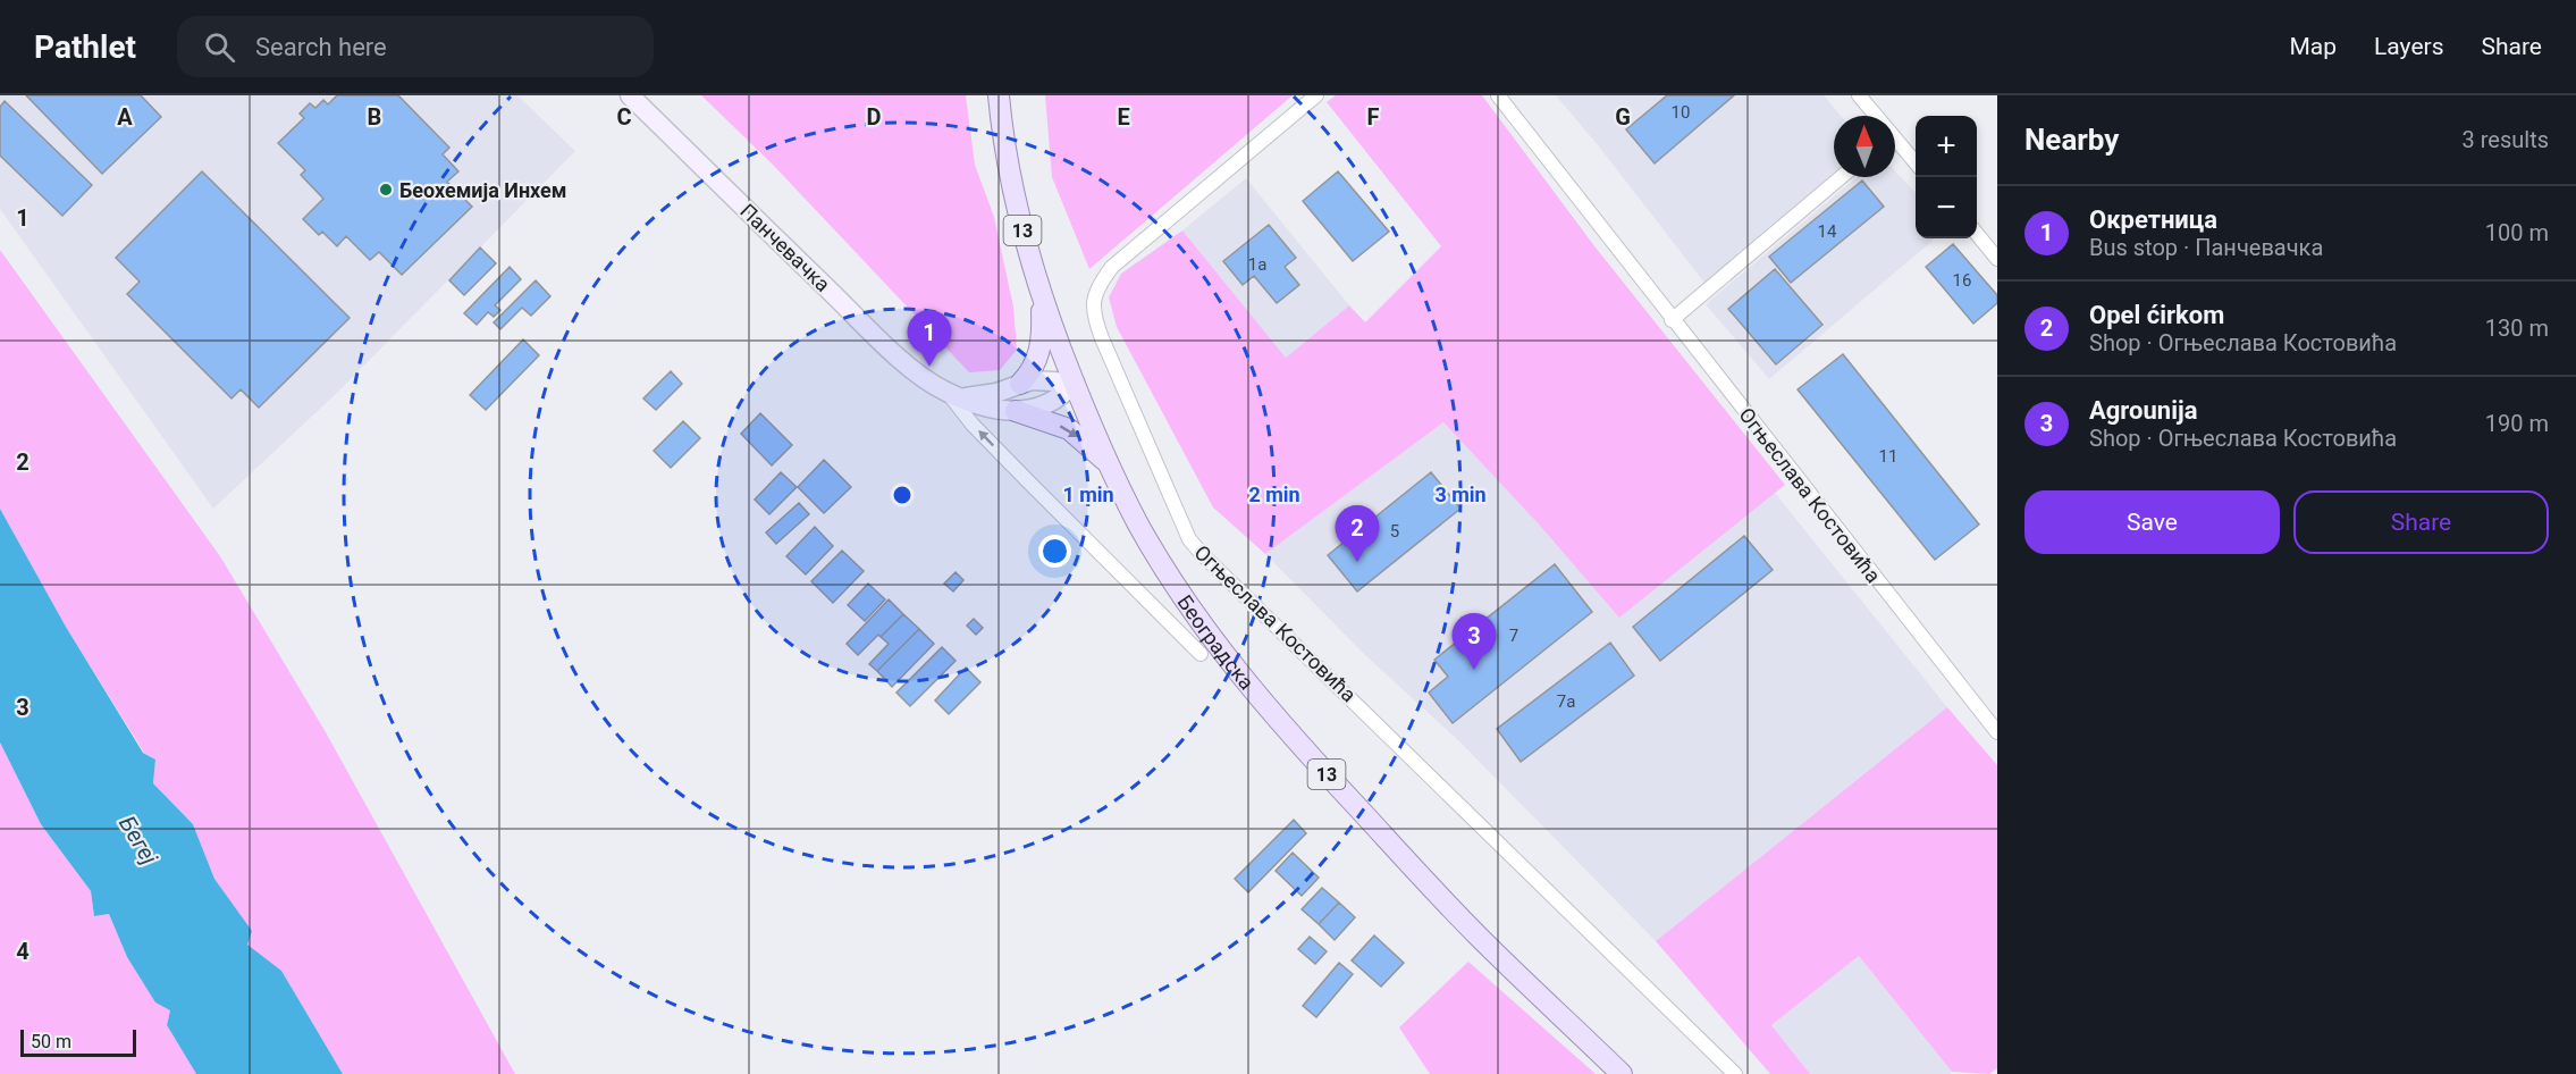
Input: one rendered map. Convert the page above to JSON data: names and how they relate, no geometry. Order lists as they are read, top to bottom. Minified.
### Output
{"streets":{"main road":["13","Београдска"],"street":["Панчевачка","Огњеслава Костовића"]},"one_way":["Панчевачка"],"water":["Бегеј"],"places":["Беохемија Инхем"],"house_numbers":["10","14","1a","16","11","5","7","7a"],"scale_bar":"50 m","north":"top","page":{"header":"Pathlet","search":"Search here","nav":["Map","Layers","Share"],"heading":["Nearby","3 results"],"map_buttons":["+","−"],"list":[{"mark":"1","name":"Окретница","note":"Bus stop · Панчевачка","value":"100 m"},{"mark":"2","name":"Opel ćirkom","note":"Shop · Огњеслава Костовића","value":"130 m"},{"mark":"3","name":"Agrounija","note":"Shop · Огњеслава Костовића","value":"190 m"}],"pins":["1","2","3"],"buttons":["Save","Share"],"scale":"50 m"},"grid":{"columns":["A","B","C","D","E","F","G"],"rows":["1","2","3","4"]},"rings":["1 min","2 min","3 min"]}
